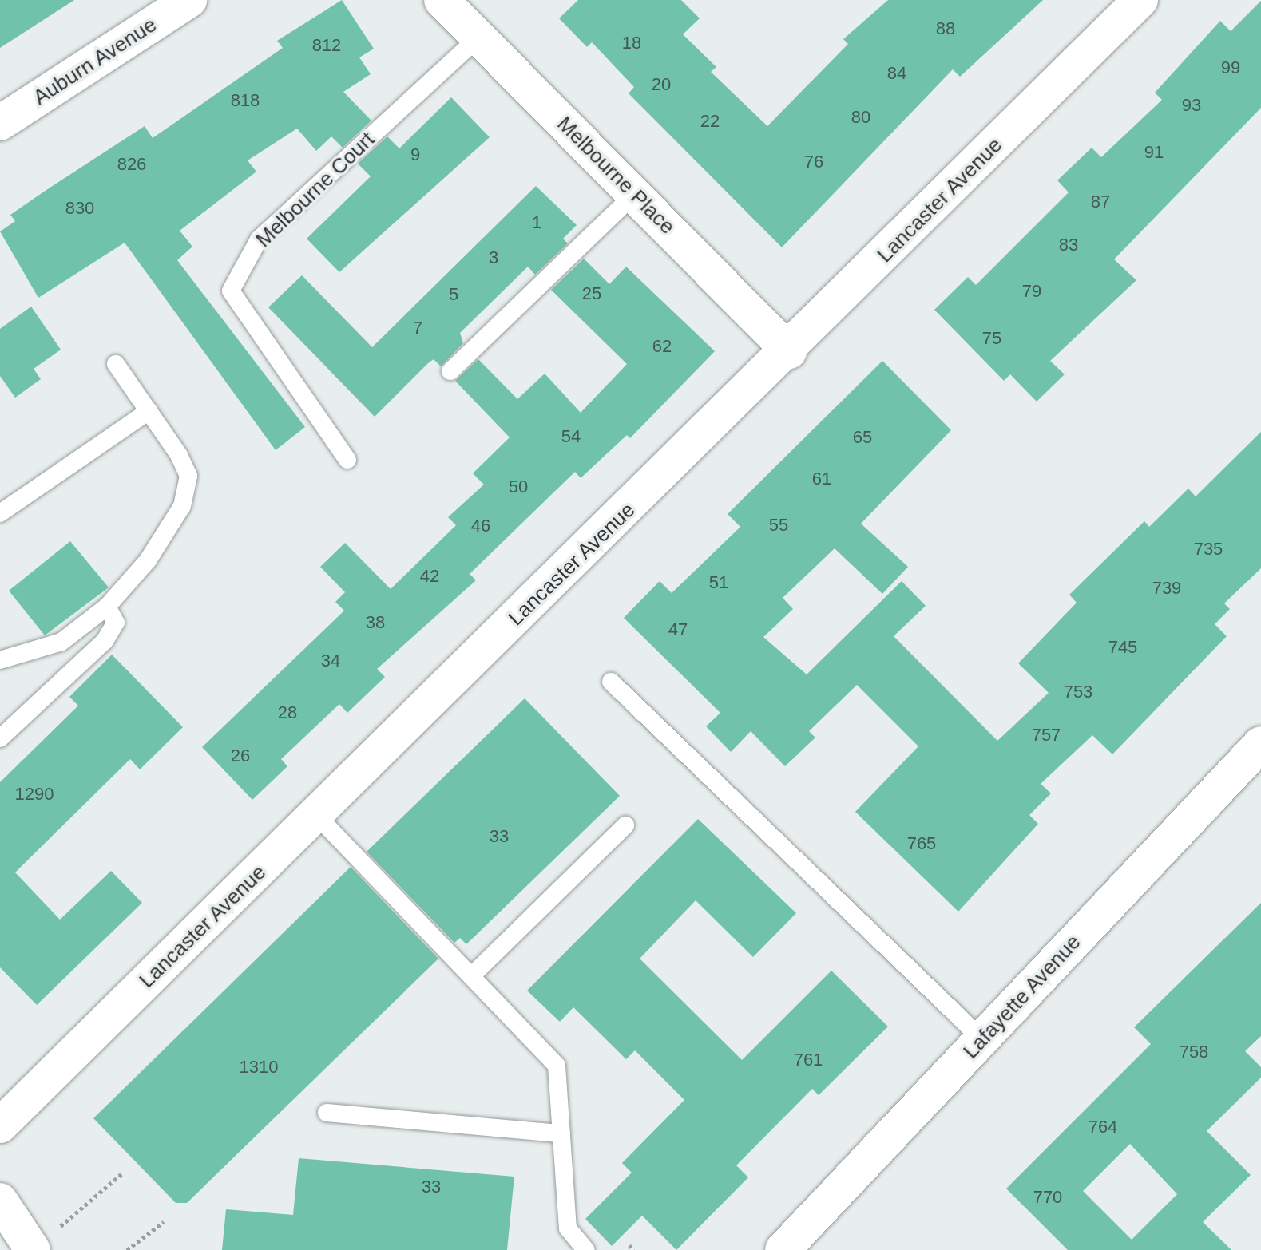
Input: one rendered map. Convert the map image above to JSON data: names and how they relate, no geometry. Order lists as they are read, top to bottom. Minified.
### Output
{"streets":{"street":["Auburn Avenue","Melbourne Place","Lancaster Avenue","Lafayette Avenue"],"lane":["Melbourne Court"]},"crossings":[["Melbourne Place","Melbourne Court"],["Melbourne Place","Lancaster Avenue"]],"house_numbers":["88","18","812","99","84","20","818","93","80","22","91","9","76","826","87","830","1","83","3","79","25","5","7","75","62","54","65","61","50","55","46","735","42","51","739","38","47","745","34","753","28","757","26","1290","33","765","758","761","1310","764","33","770"]}
